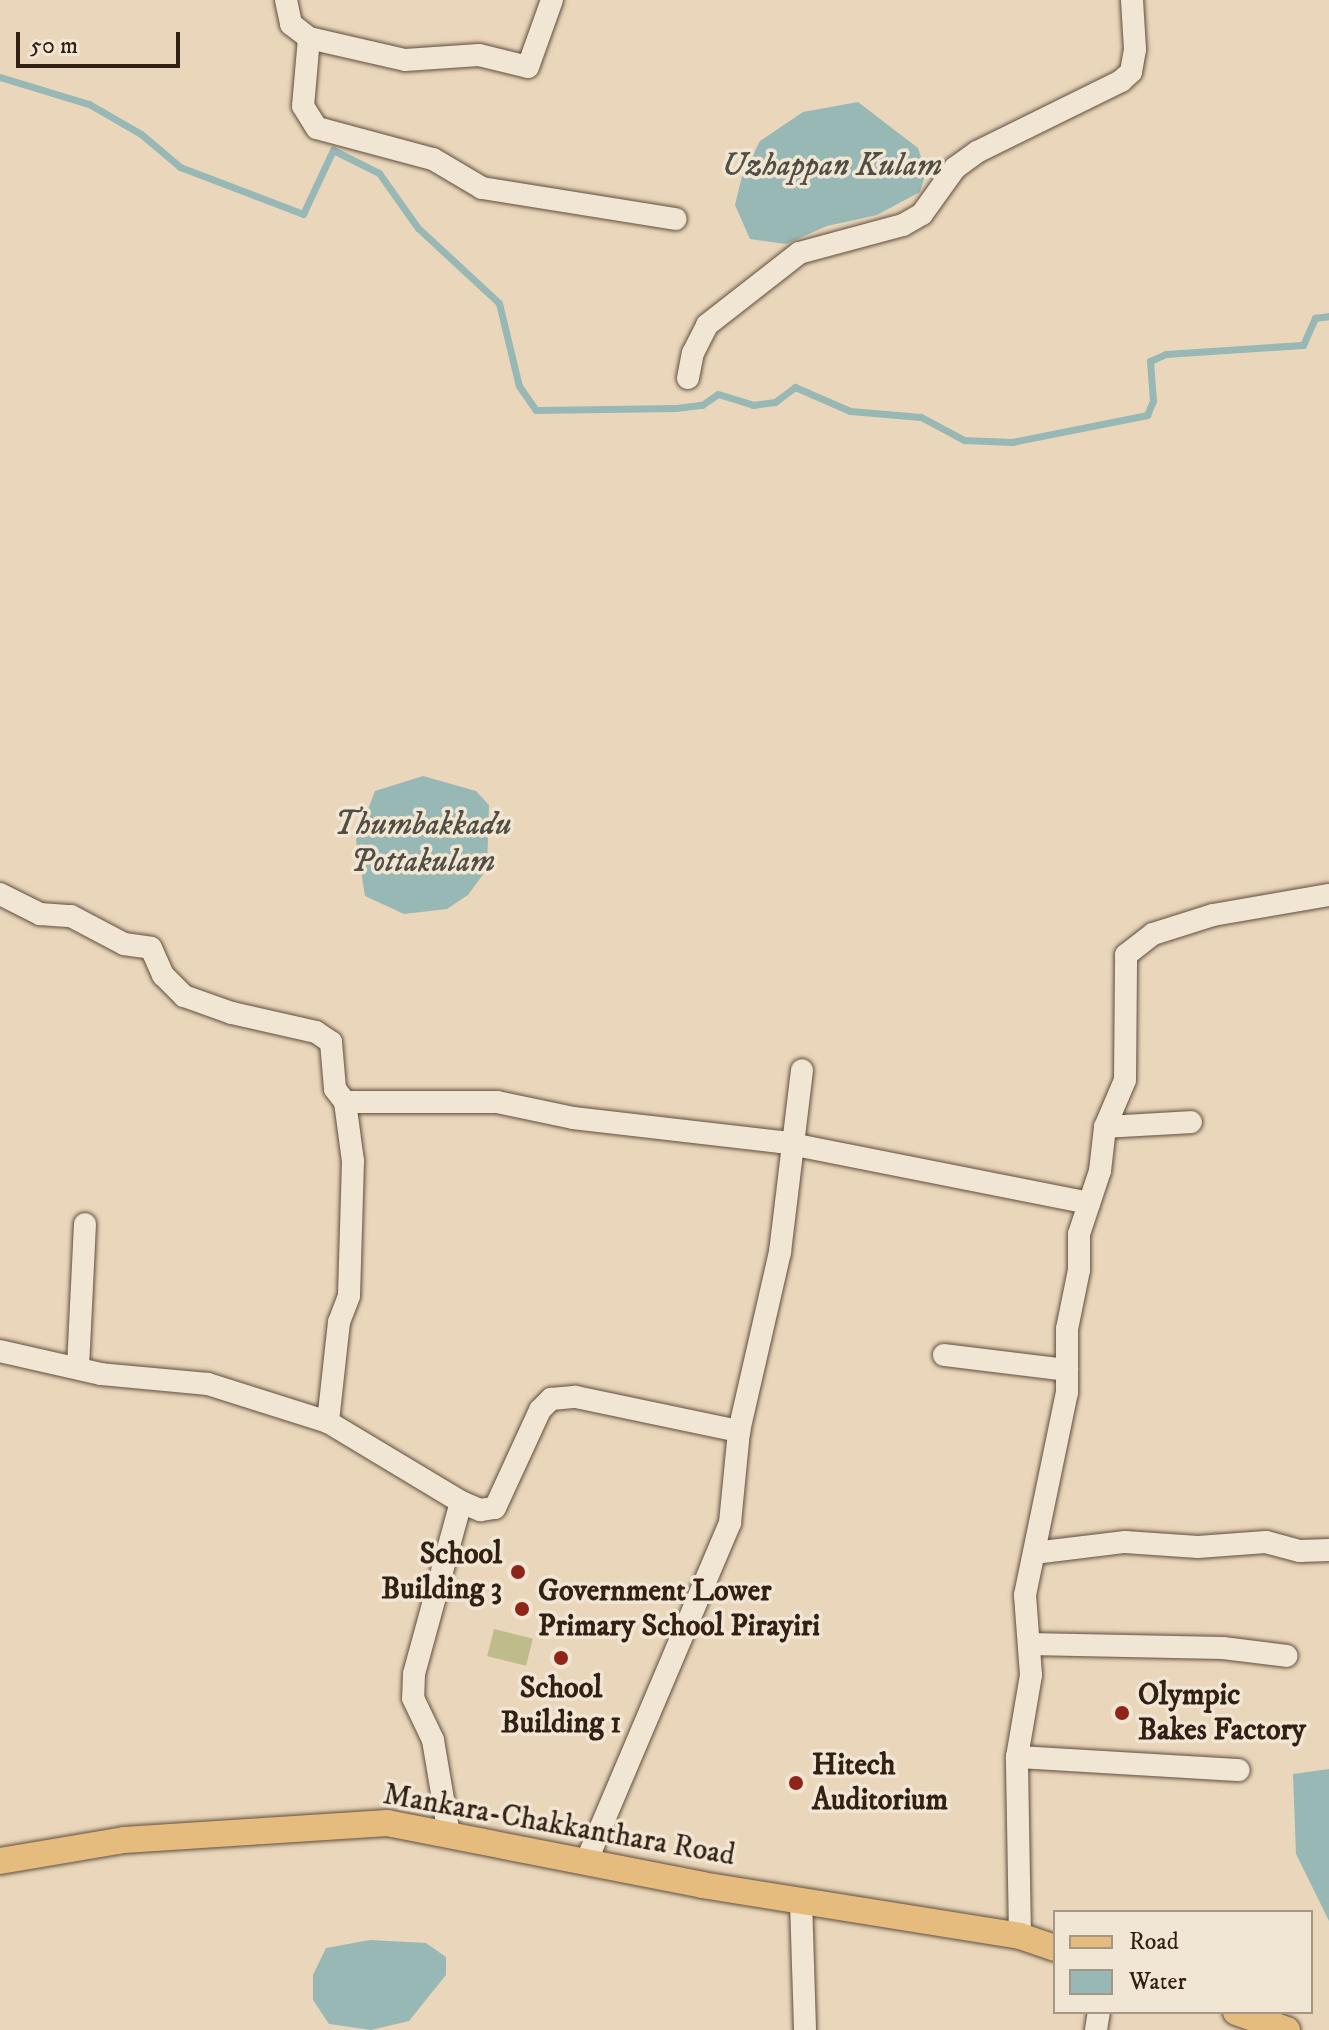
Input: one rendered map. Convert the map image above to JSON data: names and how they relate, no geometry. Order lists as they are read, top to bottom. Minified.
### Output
{"streets":{"main road":["Mankara-Chakkanthara Road"]},"water":["Uzhappan Kulam","Thumbakkadu Pottakulam"],"places":["School Building 3","Government Lower Primary School Pirayiri","School Building 1","Olympic Bakes Factory","Hitech Auditorium"],"legend":["Road","Water"],"scale_bar":"50 m"}
